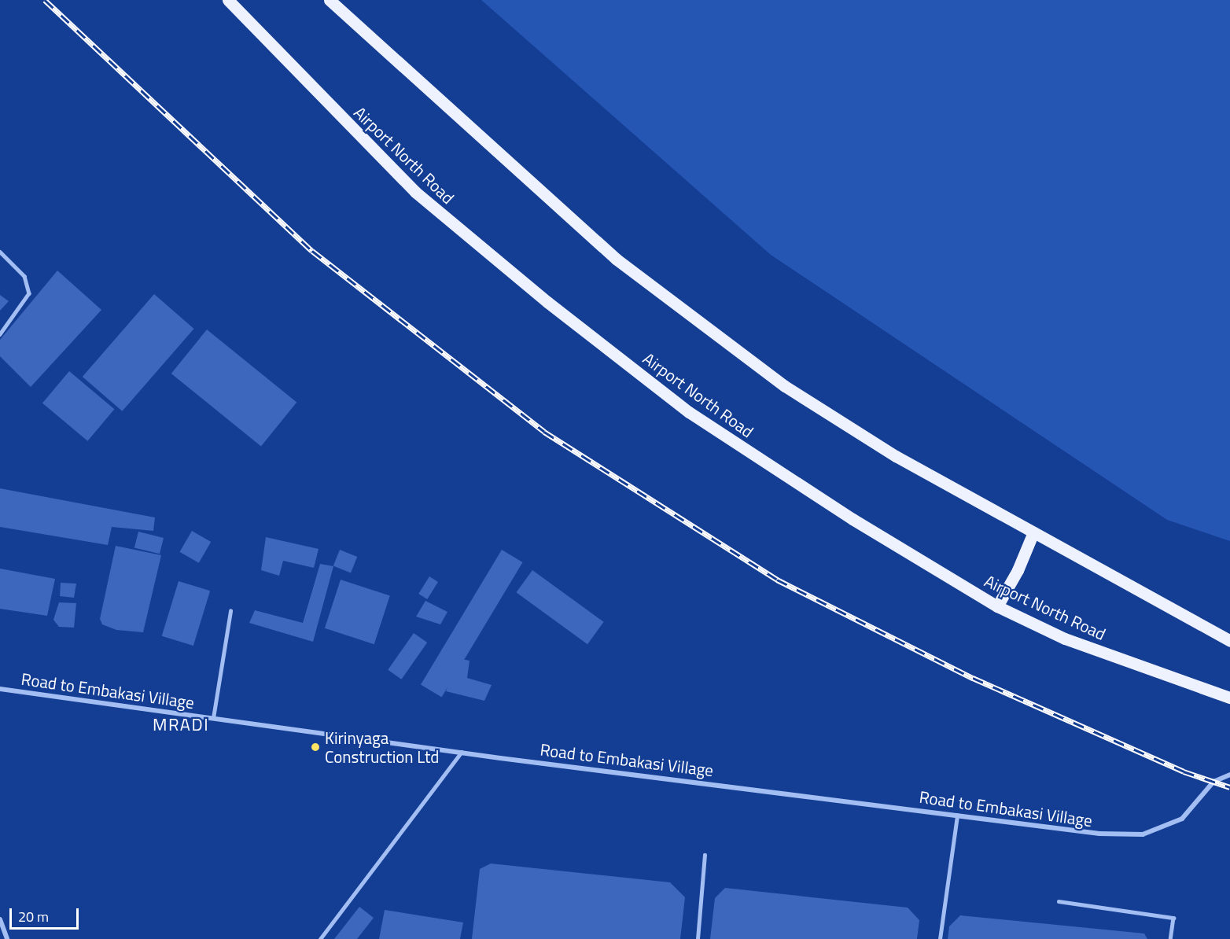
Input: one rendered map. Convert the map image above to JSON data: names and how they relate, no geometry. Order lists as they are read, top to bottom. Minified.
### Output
{"streets":{"main road":["Airport North Road"],"street":["Road to Embakasi Village"]},"districts":["MRADI"],"places":["Kirinyaga Construction Ltd"],"scale_bar":"20 m"}
